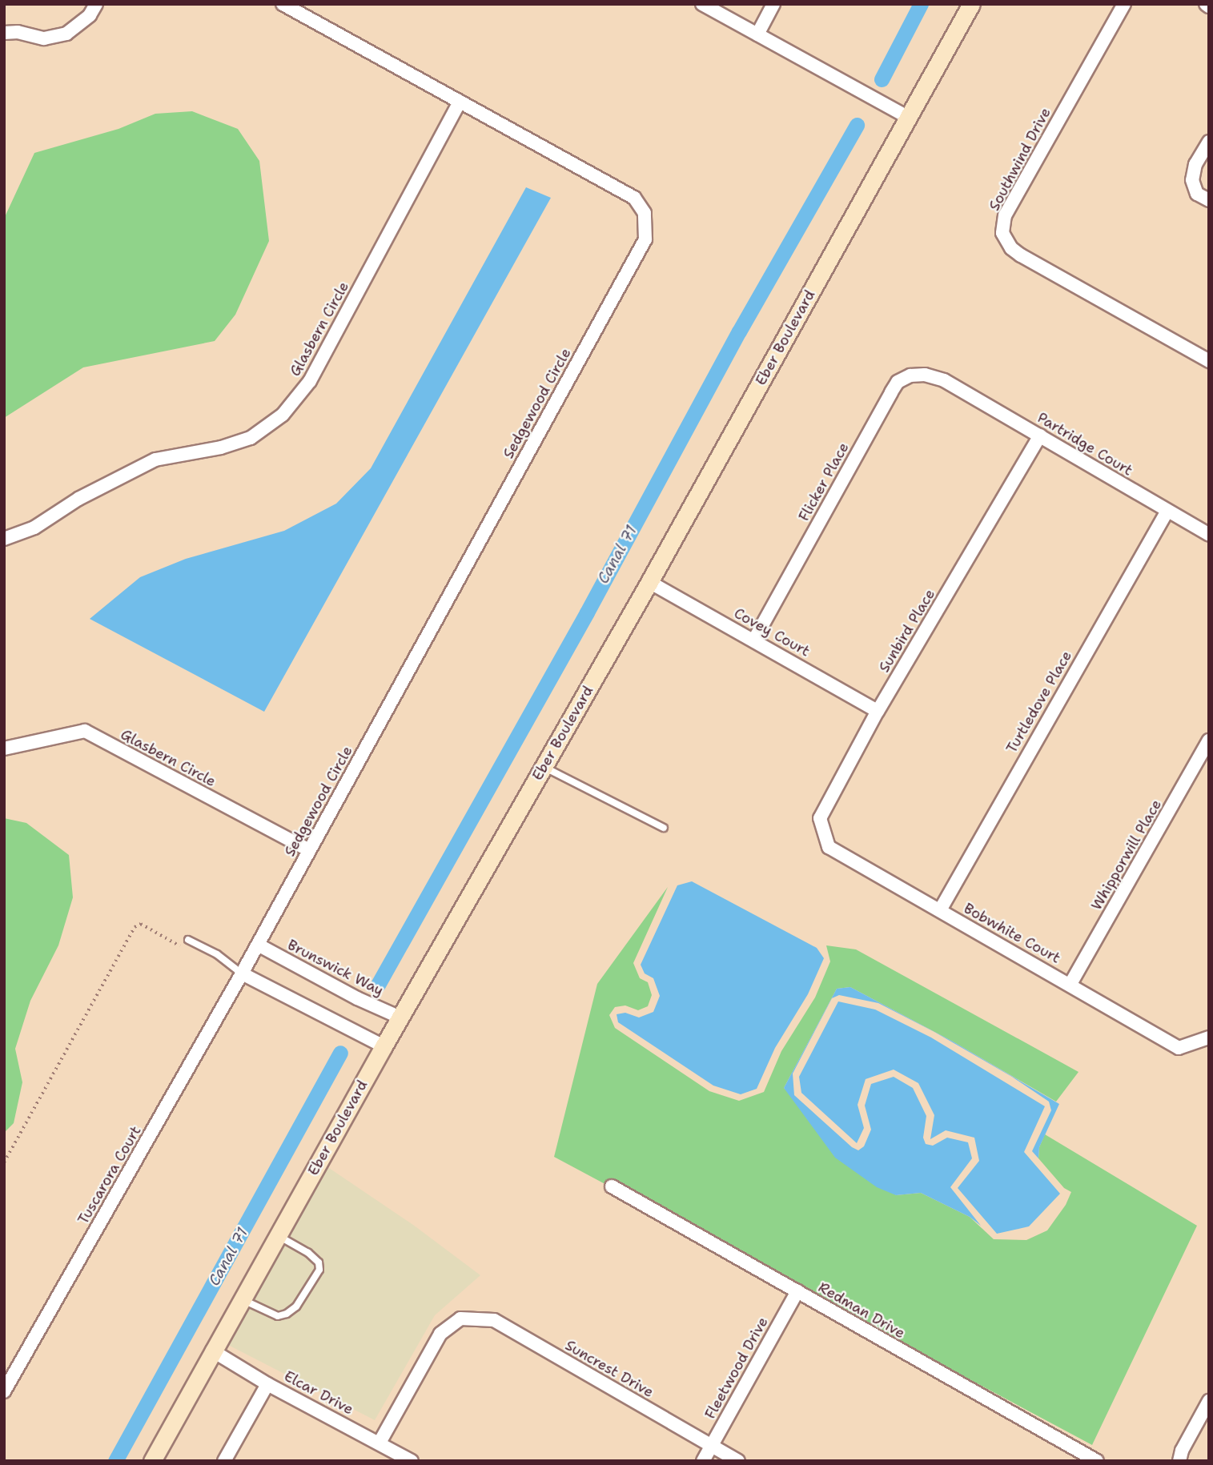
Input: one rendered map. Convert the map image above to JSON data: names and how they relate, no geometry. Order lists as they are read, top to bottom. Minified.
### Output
{"streets":{"street":["Southwind Drive","Glasbern Circle","Eber Boulevard","Sedgewood Circle","Partridge Court","Flicker Place","Sunbird Place","Covey Court","Turtledove Place","Whipporwill Place","Bobwhite Court","Brunswick Way","Tuscarora Court","Redman Drive","Fleetwood Drive","Suncrest Drive","Elcar Drive"]},"crossings":[["Glasbern Circle","Sedgewood Circle"],["Eber Boulevard","Covey Court"],["Eber Boulevard","Brunswick Way"],["Eber Boulevard","Elcar Drive"],["Sedgewood Circle","Brunswick Way"],["Sedgewood Circle","Tuscarora Court"],["Partridge Court","Flicker Place"],["Partridge Court","Sunbird Place"],["Partridge Court","Turtledove Place"],["Flicker Place","Covey Court"],["Sunbird Place","Covey Court"],["Sunbird Place","Bobwhite Court"],["Turtledove Place","Bobwhite Court"],["Whipporwill Place","Bobwhite Court"],["Redman Drive","Fleetwood Drive"],["Fleetwood Drive","Suncrest Drive"],["Suncrest Drive","Elcar Drive"]],"water":["Canal 71"]}
